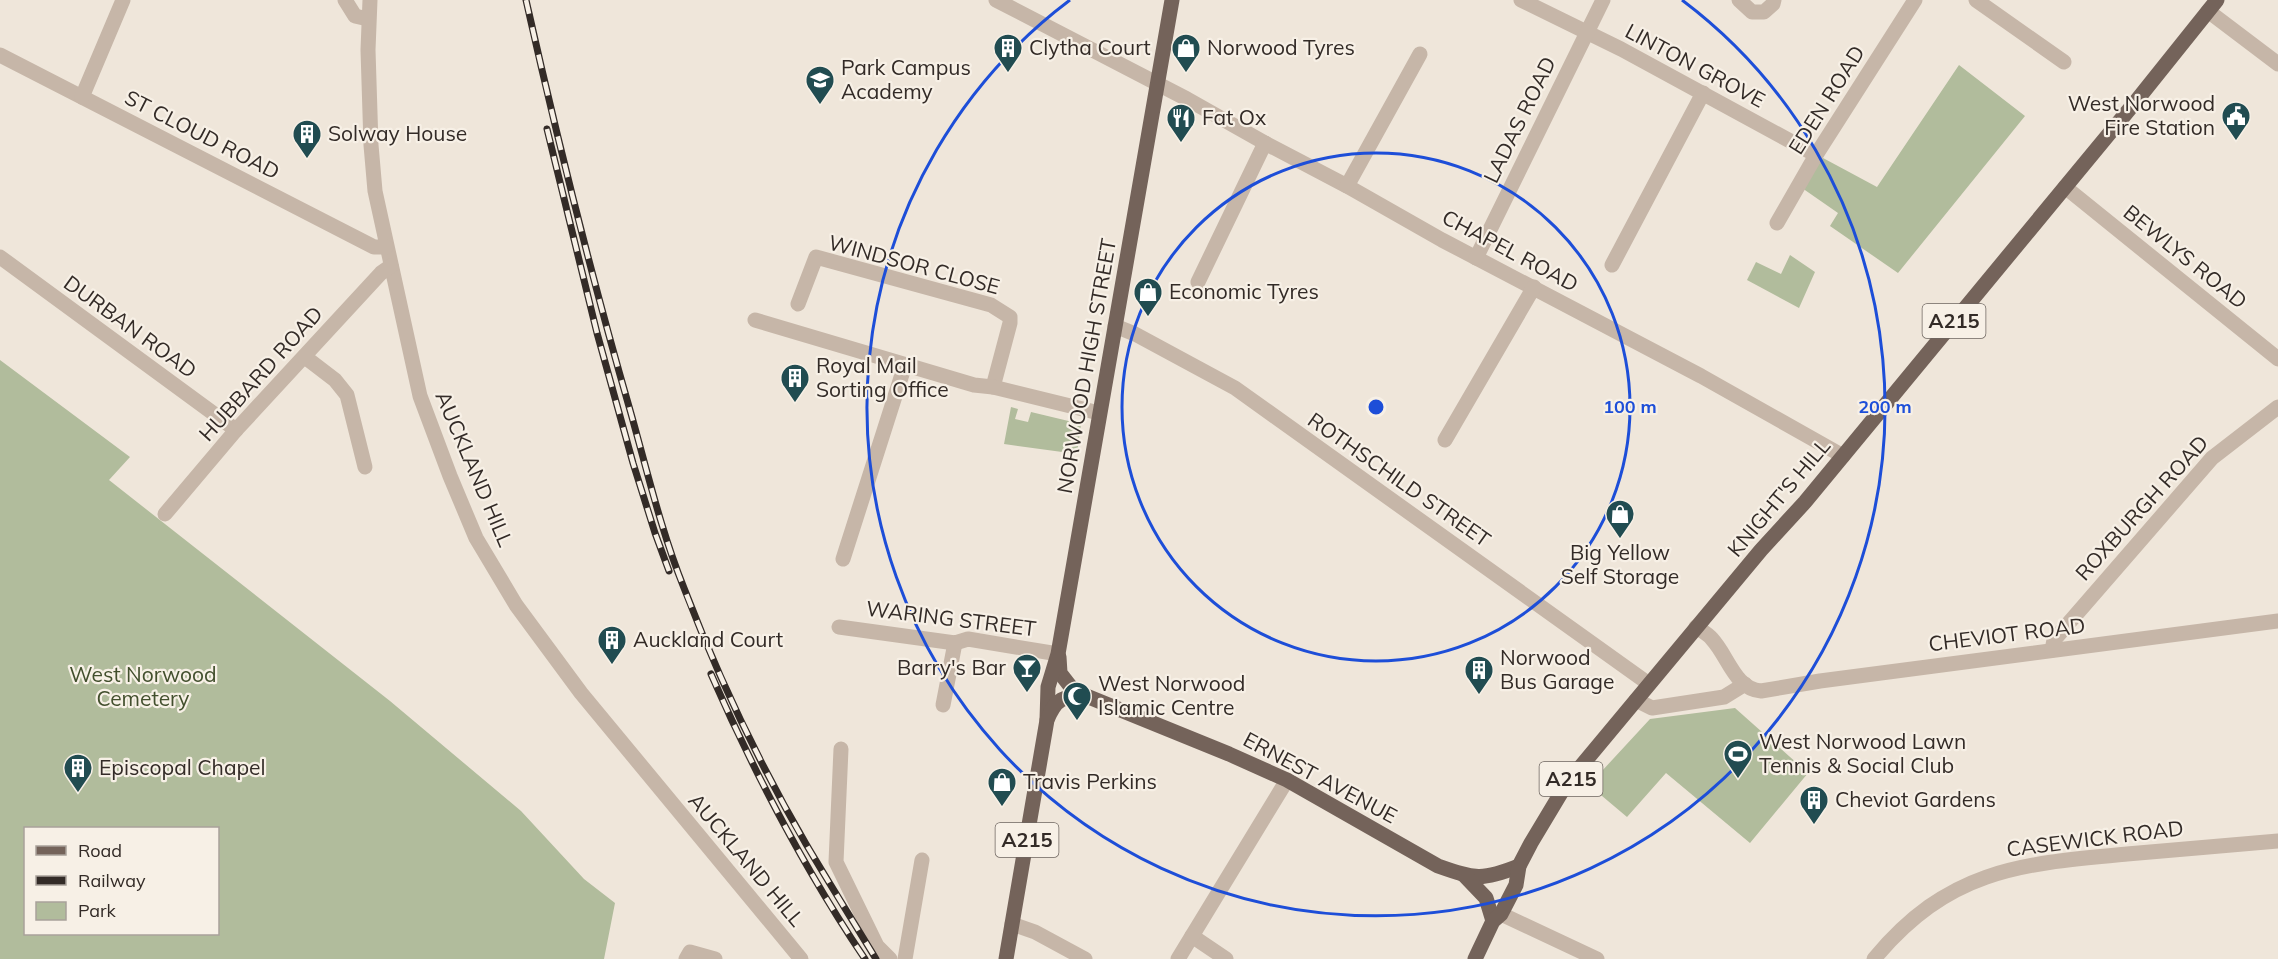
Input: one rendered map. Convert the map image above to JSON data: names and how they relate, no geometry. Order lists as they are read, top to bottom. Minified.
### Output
{"streets":{"main road":["A215","NORWOOD HIGH STREET","KNIGHT'S HILL","ERNEST AVENUE"],"street":["LINTON GROVE","EDEN ROAD","LADAS ROAD","ST CLOUD ROAD","CHAPEL ROAD","BEWLYS ROAD","WINDSOR CLOSE","DURBAN ROAD","HUBBARD ROAD","AUCKLAND HILL","ROTHSCHILD STREET","ROXBURGH ROAD","WARING STREET","CHEVIOT ROAD","CASEWICK ROAD"]},"crossings":[["LINTON GROVE","EDEN ROAD"],["LINTON GROVE","LADAS ROAD"],["LADAS ROAD","CHAPEL ROAD"],["ST CLOUD ROAD","AUCKLAND HILL"],["CHAPEL ROAD","NORWOOD HIGH STREET"],["CHAPEL ROAD","KNIGHT'S HILL"],["BEWLYS ROAD","KNIGHT'S HILL"],["A215","NORWOOD HIGH STREET"],["DURBAN ROAD","HUBBARD ROAD"],["NORWOOD HIGH STREET","ROTHSCHILD STREET"],["NORWOOD HIGH STREET","WARING STREET"],["NORWOOD HIGH STREET","ERNEST AVENUE"],["HUBBARD ROAD","AUCKLAND HILL"],["ROTHSCHILD STREET","KNIGHT'S HILL"],["KNIGHT'S HILL","ERNEST AVENUE"],["ROXBURGH ROAD","CHEVIOT ROAD"]],"parks":["West Norwood Cemetery"],"places":{"building":["Clytha Court","Solway House","Royal Mail Sorting Office","Auckland Court","Norwood Bus Garage","Episcopal Chapel","Cheviot Gardens"],"shop":["Norwood Tyres","Economic Tyres","Big Yellow Self Storage","Travis Perkins"],"school or university":["Park Campus Academy"],"public building":["West Norwood Fire Station"],"restaurant":["Fat Ox"],"bar":["Barry's Bar"],"mosque":["West Norwood Islamic Centre"],"sports":["West Norwood Lawn Tennis & Social Club"]},"legend":["Road","Railway","Park"],"rings":["100 m","200 m"]}
